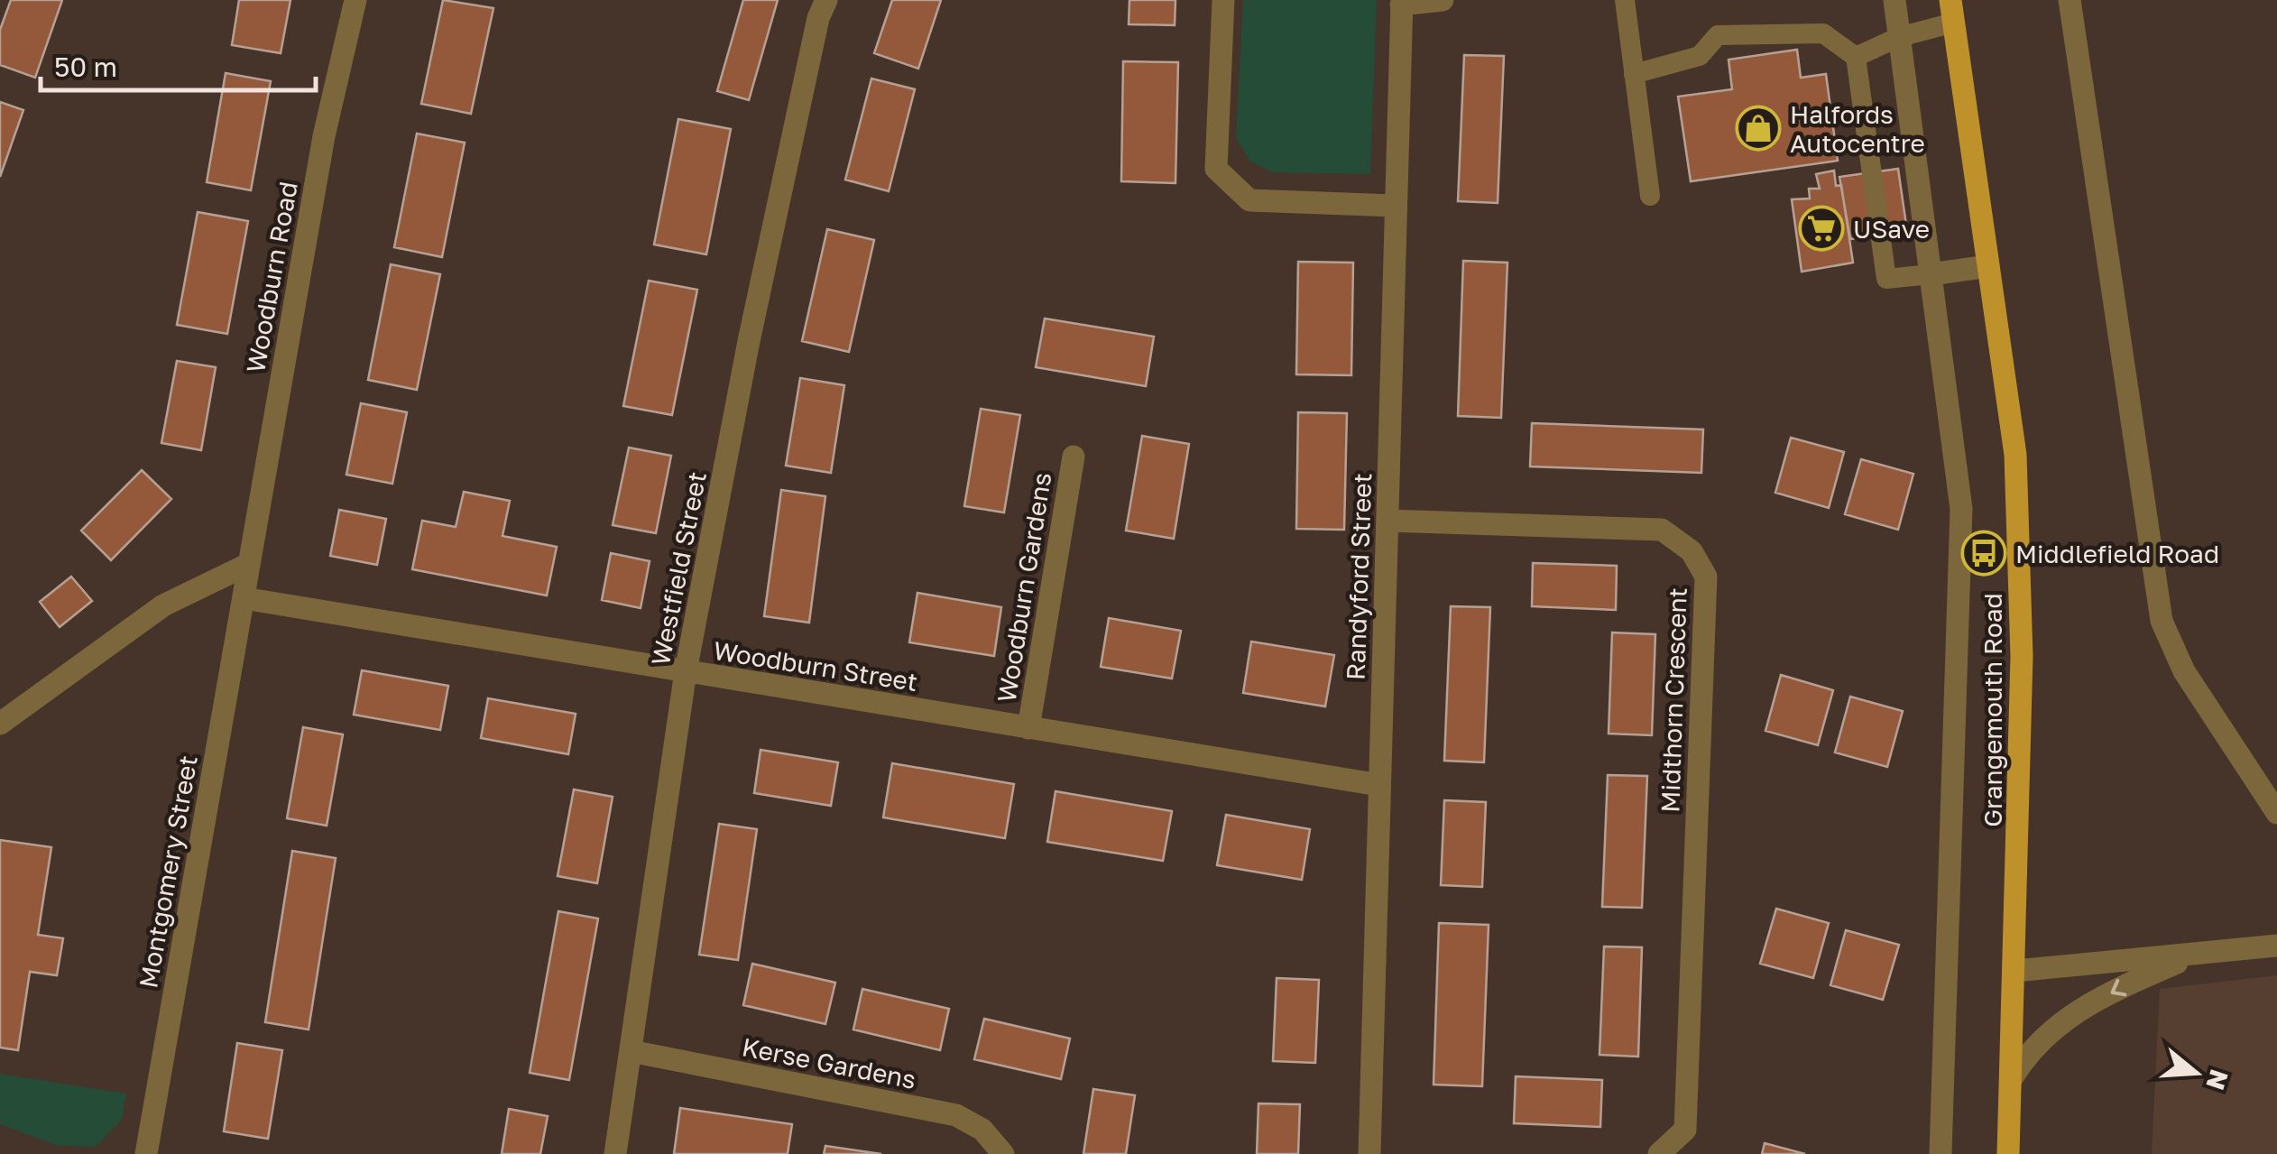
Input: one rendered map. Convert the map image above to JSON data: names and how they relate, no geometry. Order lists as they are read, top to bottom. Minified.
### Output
{"streets":{"main road":["Grangemouth Road"],"street":["Woodburn Road","Westfield Street","Randyford Street","Woodburn Gardens","Woodburn Street","Midthorn Crescent","Montgomery Street","Kerse Gardens"]},"crossings":[["Woodburn Road","Woodburn Street"],["Woodburn Road","Montgomery Street"],["Westfield Street","Woodburn Street"],["Westfield Street","Kerse Gardens"],["Randyford Street","Woodburn Street"],["Randyford Street","Midthorn Crescent"],["Woodburn Gardens","Woodburn Street"],["Woodburn Street","Montgomery Street"]],"places":{"shop":["Halfords Autocentre"],"supermarket":["USave"],"bus stop":["Middlefield Road"]},"scale_bar":"50 m","north":"right"}
